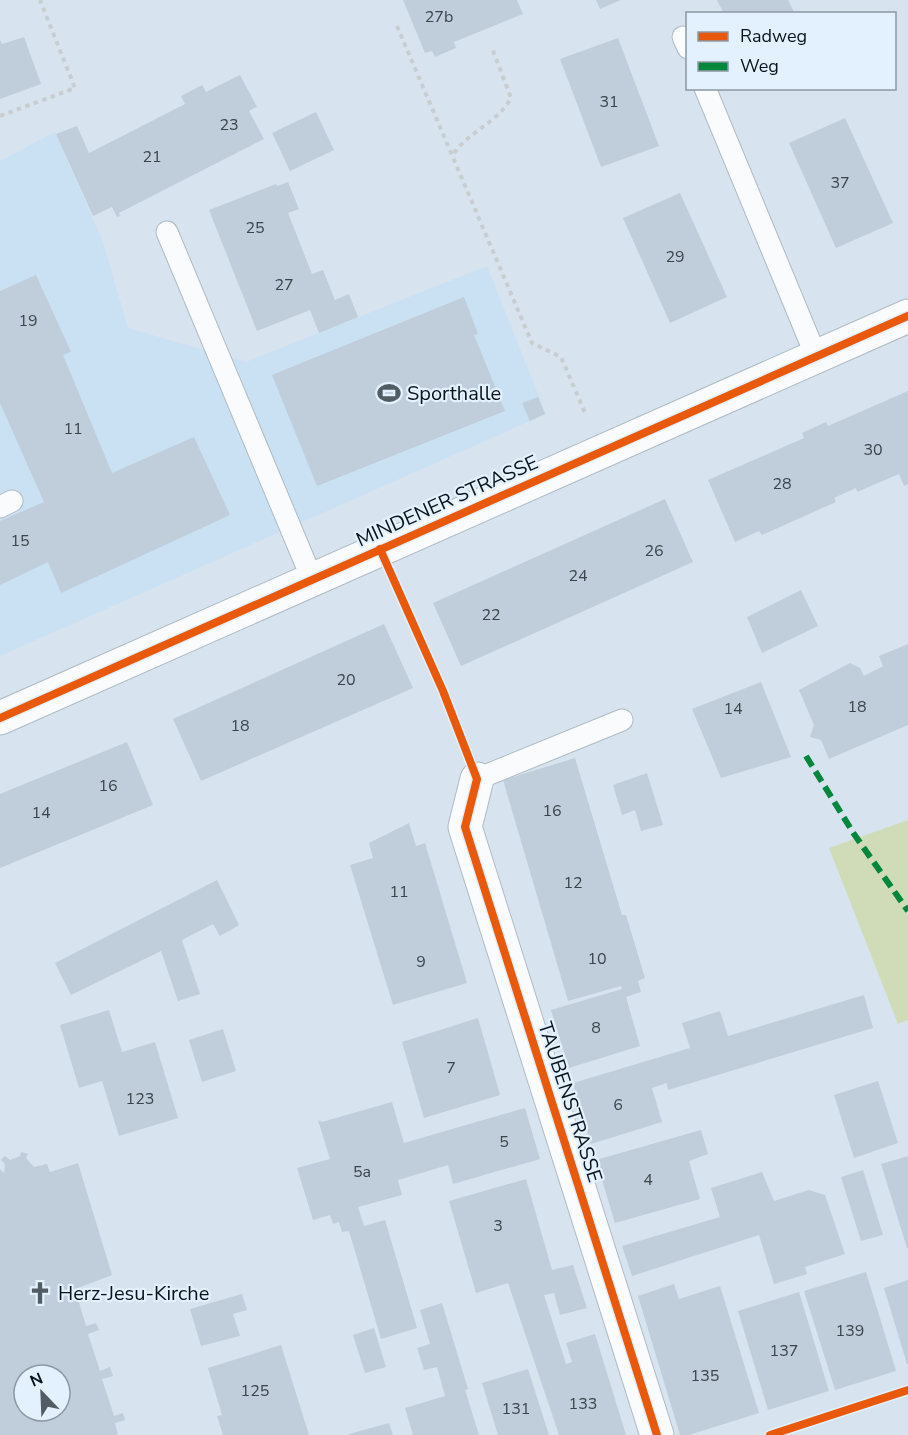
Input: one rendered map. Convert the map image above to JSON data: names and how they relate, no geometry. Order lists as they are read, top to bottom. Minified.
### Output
{"streets":{"street":["MINDENER STRASSE","TAUBENSTRASSE"]},"places":{"sports":["Sporthalle"],"church":["Herz-Jesu-Kirche"]},"house_numbers":["27b","31","23","21","37","25","29","27","19","11","30","28","15","26","24","22","20","18","14","18","16","16","14","12","11","10","9","8","7","123","6","5","5a","4","3","139","137","135","125","133","131"],"legend":["Radweg","Weg"],"north":"top left"}
